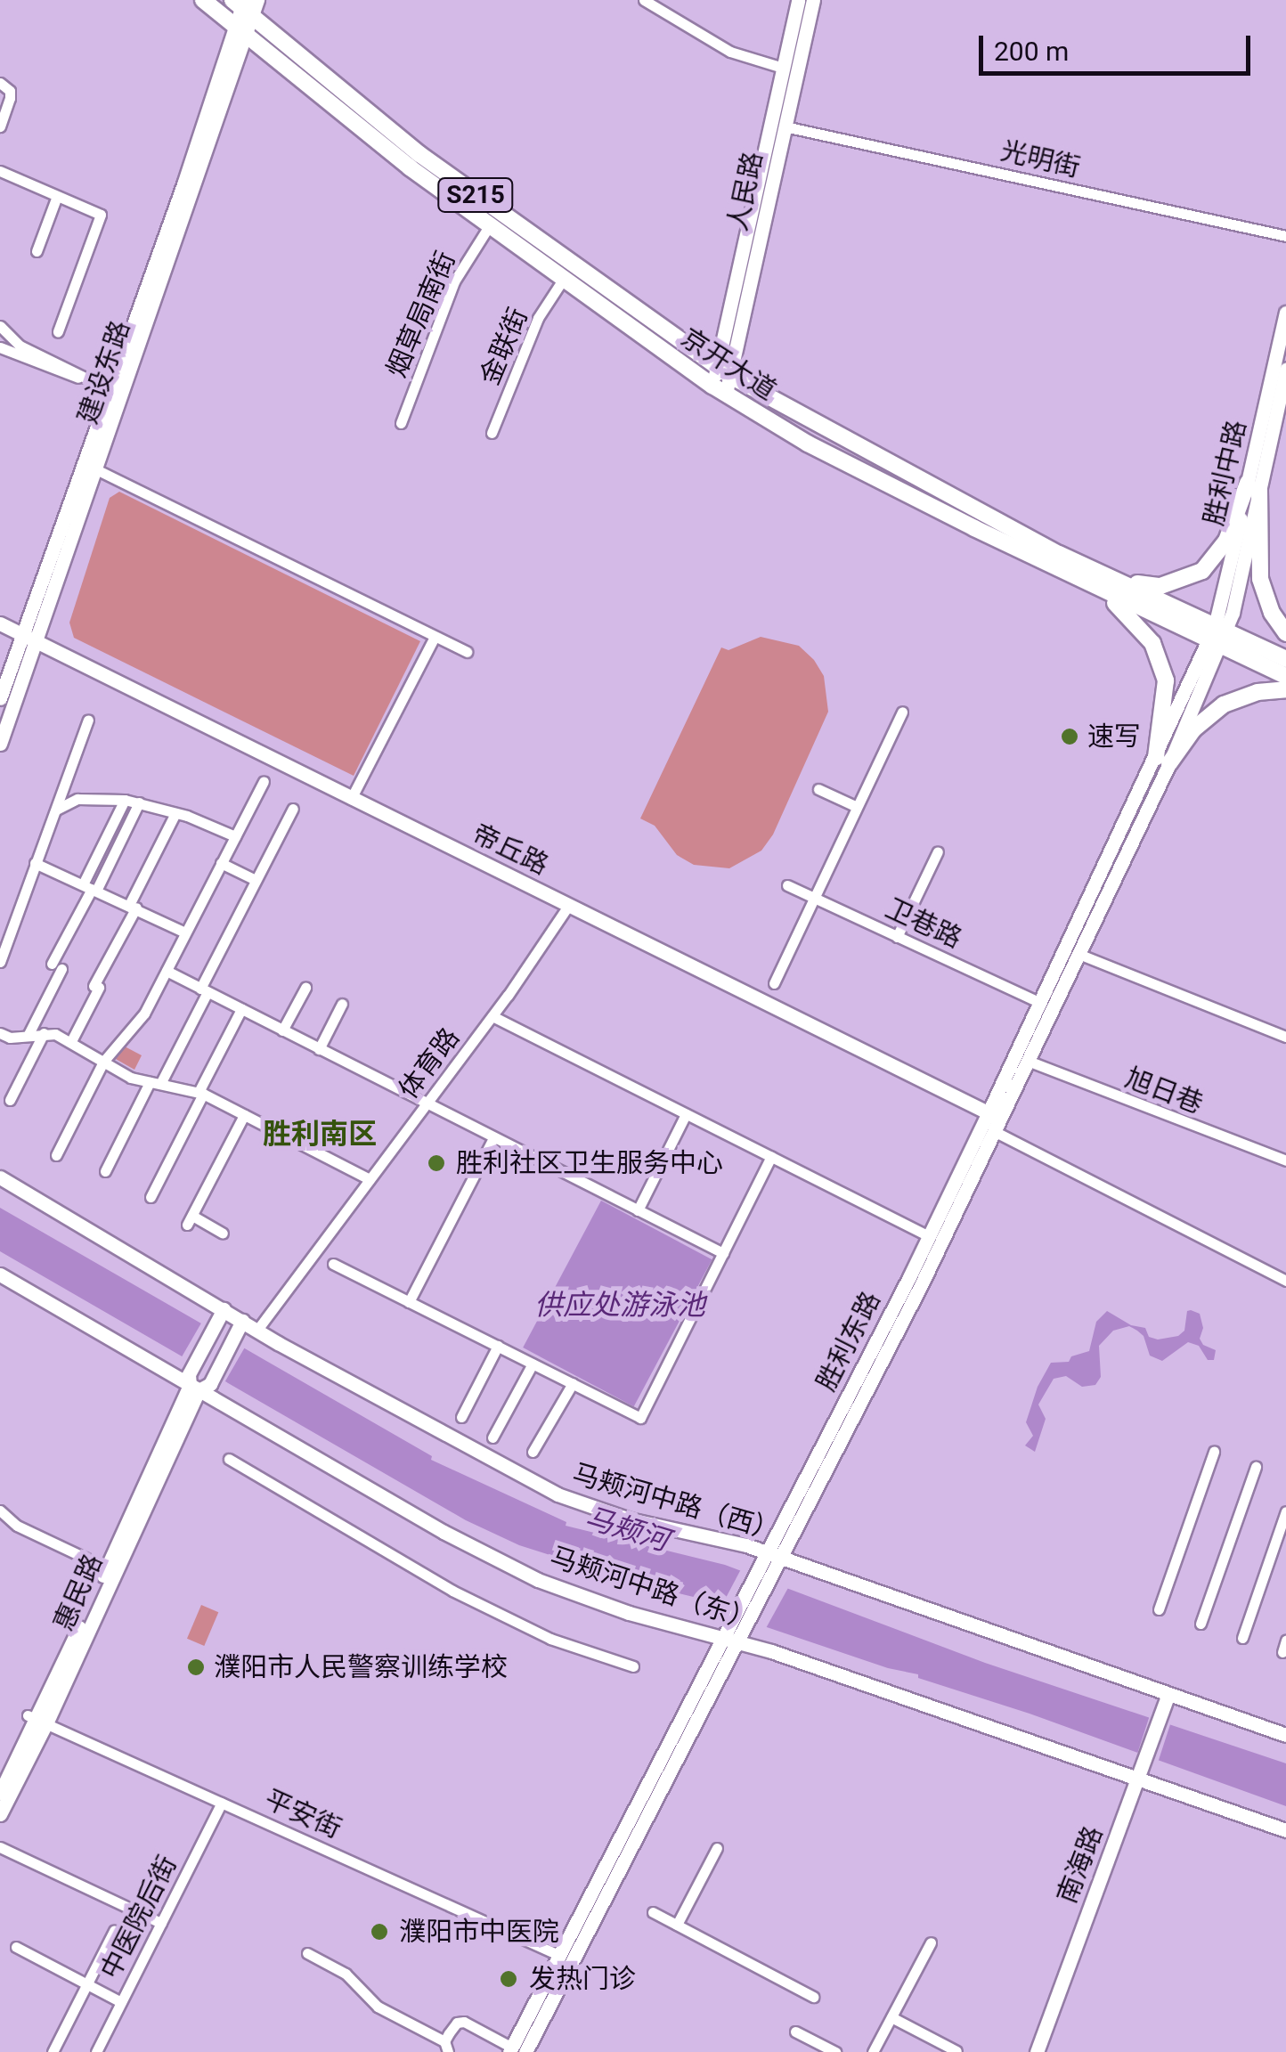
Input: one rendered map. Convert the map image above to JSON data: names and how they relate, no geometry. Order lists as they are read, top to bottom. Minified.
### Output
{"streets":{"main road":["S215","京开大道"],"street":["光明街","人民路","烟草局南街","金联街","建设东路","胜利中路","帝丘路","卫巷路","体育路","旭日巷","胜利东路","马颊河中路（西）","马颊河中路（东）","惠民路","平安街","南海路","中医院后街"]},"crossings":[["光明街","人民路"],["人民路","京开大道"],["烟草局南街","京开大道"],["金联街","京开大道"],["京开大道","建设东路"],["京开大道","胜利中路"],["京开大道","胜利东路"],["建设东路","帝丘路"],["胜利中路","胜利东路"],["帝丘路","体育路"],["帝丘路","胜利东路"],["卫巷路","胜利东路"],["体育路","马颊河中路（西）"],["旭日巷","胜利东路"],["胜利东路","马颊河中路（西）"],["胜利东路","马颊河中路（东）"],["胜利东路","平安街"],["马颊河中路（西）","南海路"],["马颊河中路（东）","惠民路"],["马颊河中路（东）","南海路"],["惠民路","平安街"],["平安街","中医院后街"]],"districts":["胜利南区"],"water":["供应处游泳池","马颊河"],"places":["速写","胜利社区卫生服务中心","濮阳市人民警察训练学校","濮阳市中医院","发热门诊"],"scale_bar":"200 m"}
